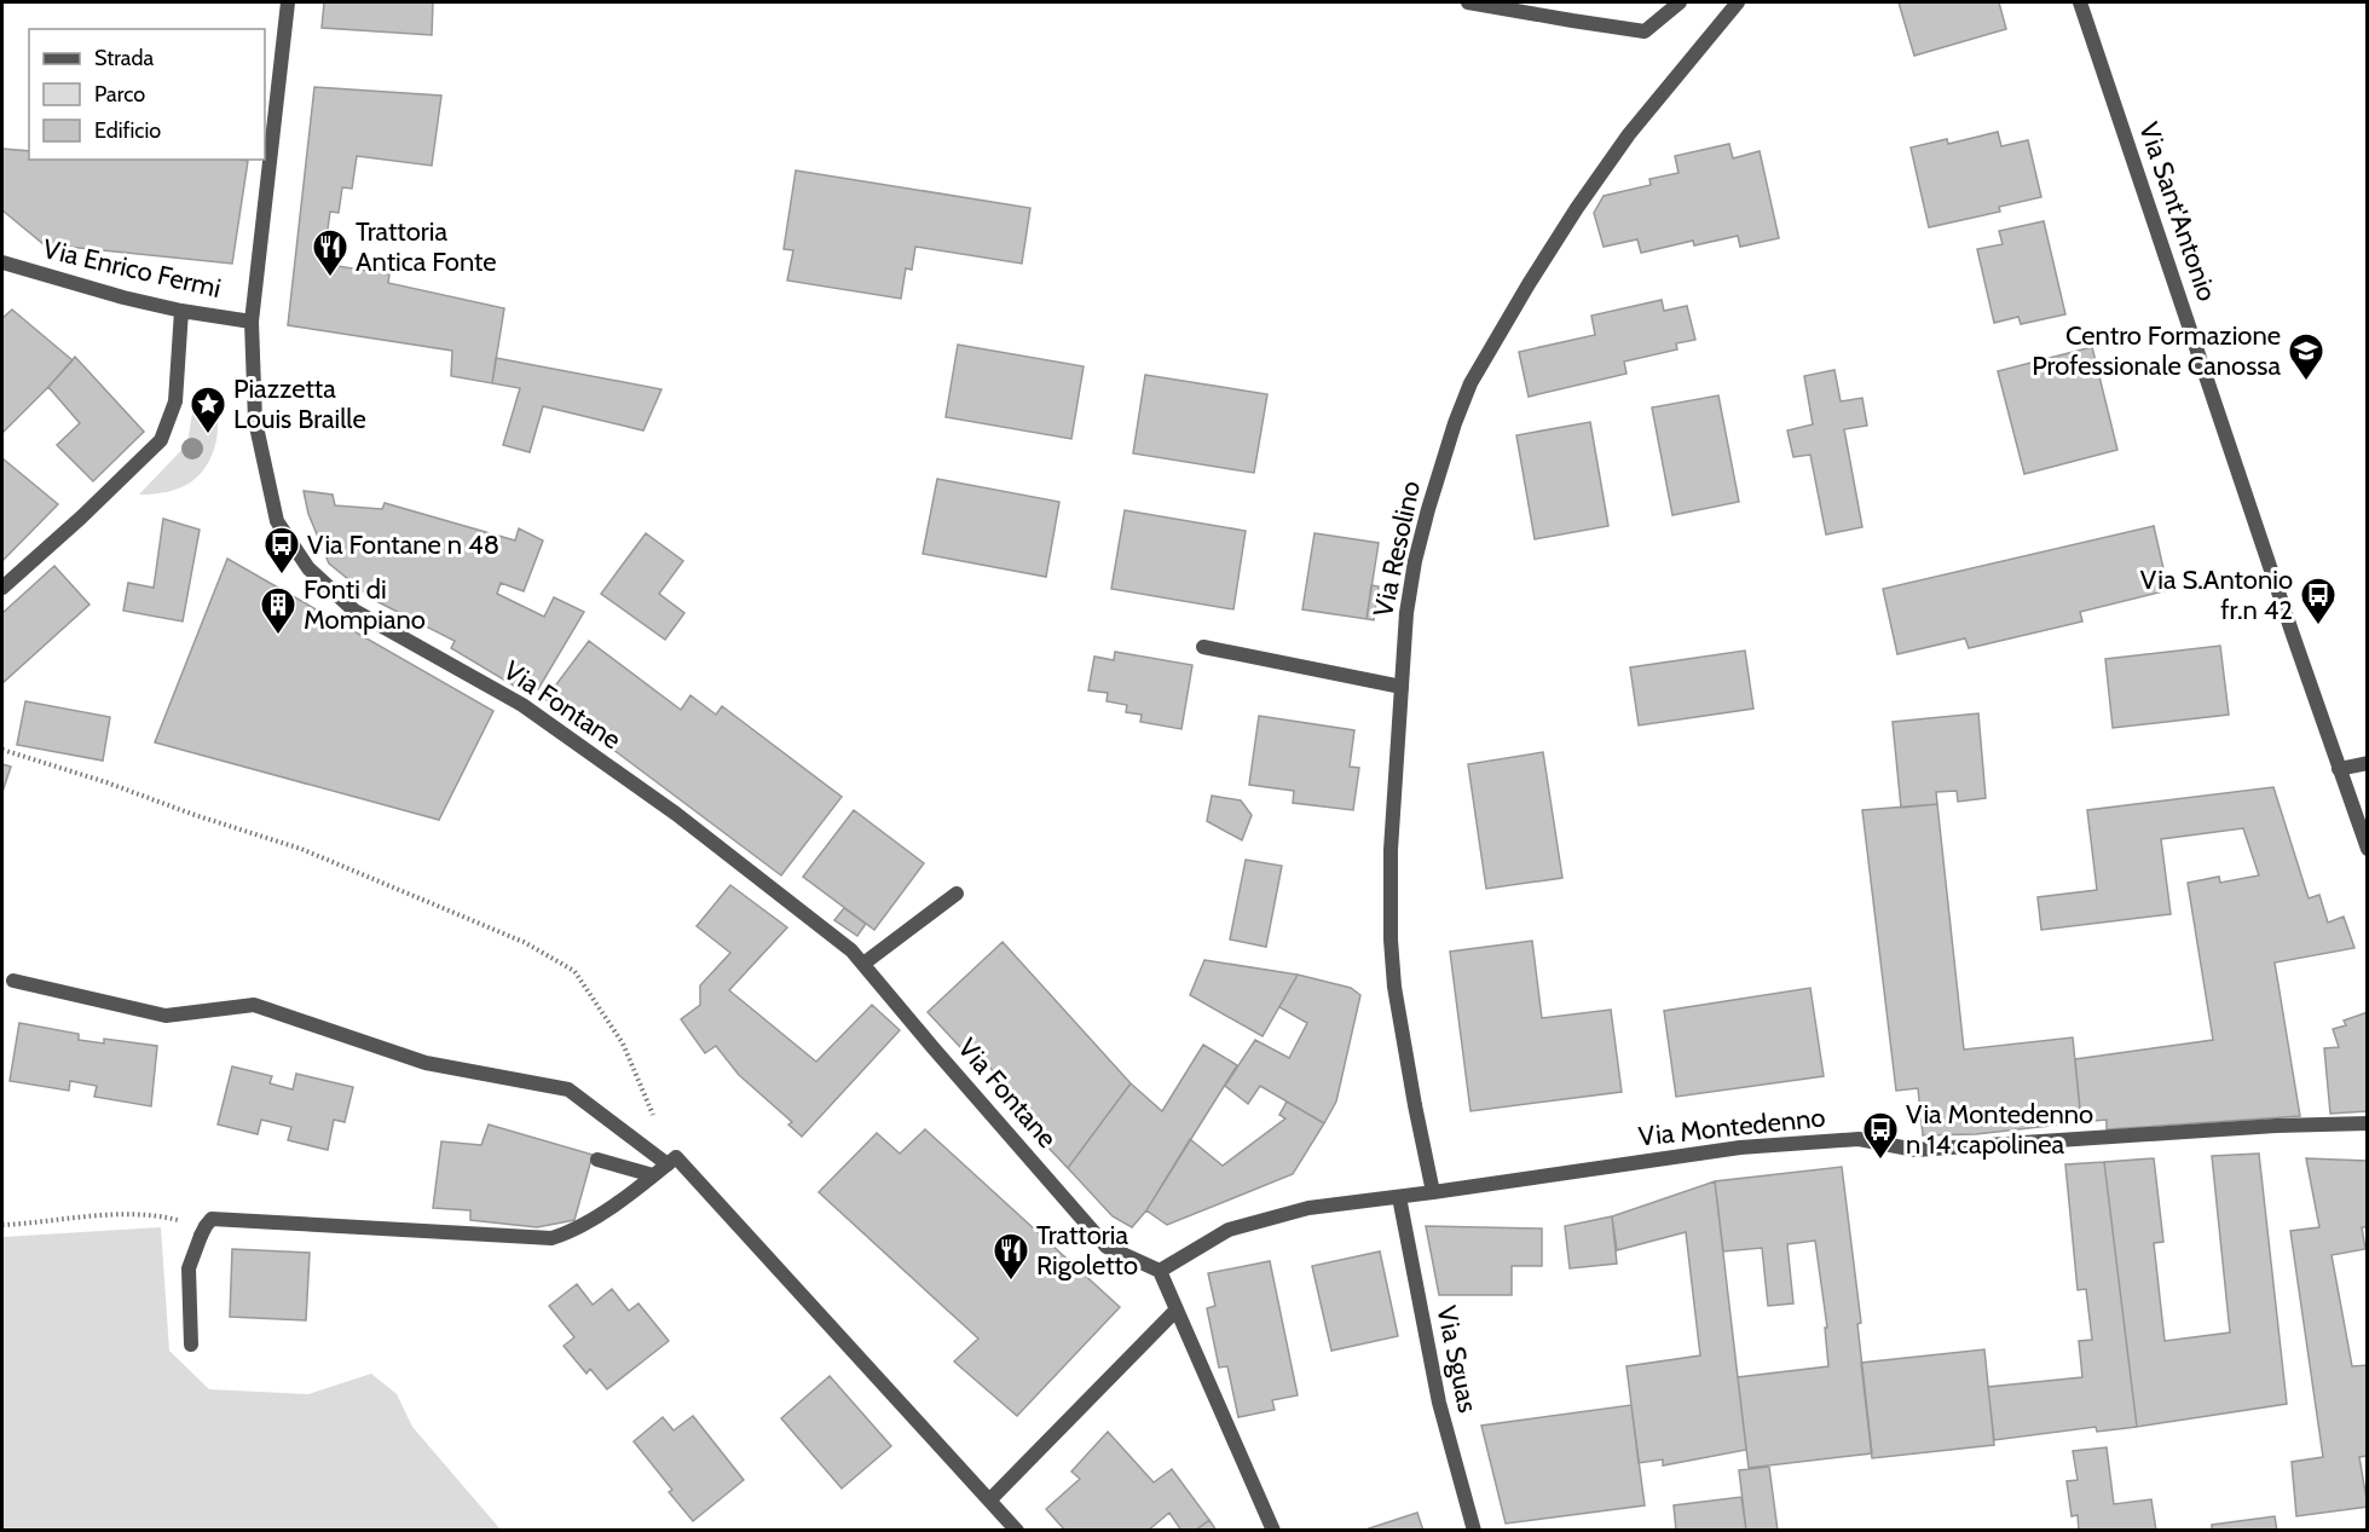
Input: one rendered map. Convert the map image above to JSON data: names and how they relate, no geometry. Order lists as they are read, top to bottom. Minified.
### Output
{"streets":{"street":["Via Sant'Antonio","Via Enrico Fermi","Via Resolino","Via Fontane","Via Montedenno","Via Sguas"]},"crossings":[["Via Enrico Fermi","Via Fontane"],["Via Resolino","Via Montedenno"],["Via Fontane","Via Montedenno"],["Via Montedenno","Via Sguas"]],"places":{"restaurant":["Trattoria Antica Fonte","Trattoria Rigoletto"],"school or university":["Centro Formazione Professionale Canossa"],"place":["Piazzetta Louis Braille"],"bus stop":["Via Fontane n 48","Via S.Antonio fr.n 42","Via Montedenno n 14 capolinea"],"building":["Fonti di Mompiano"]},"legend":["Strada","Parco","Edificio"]}
